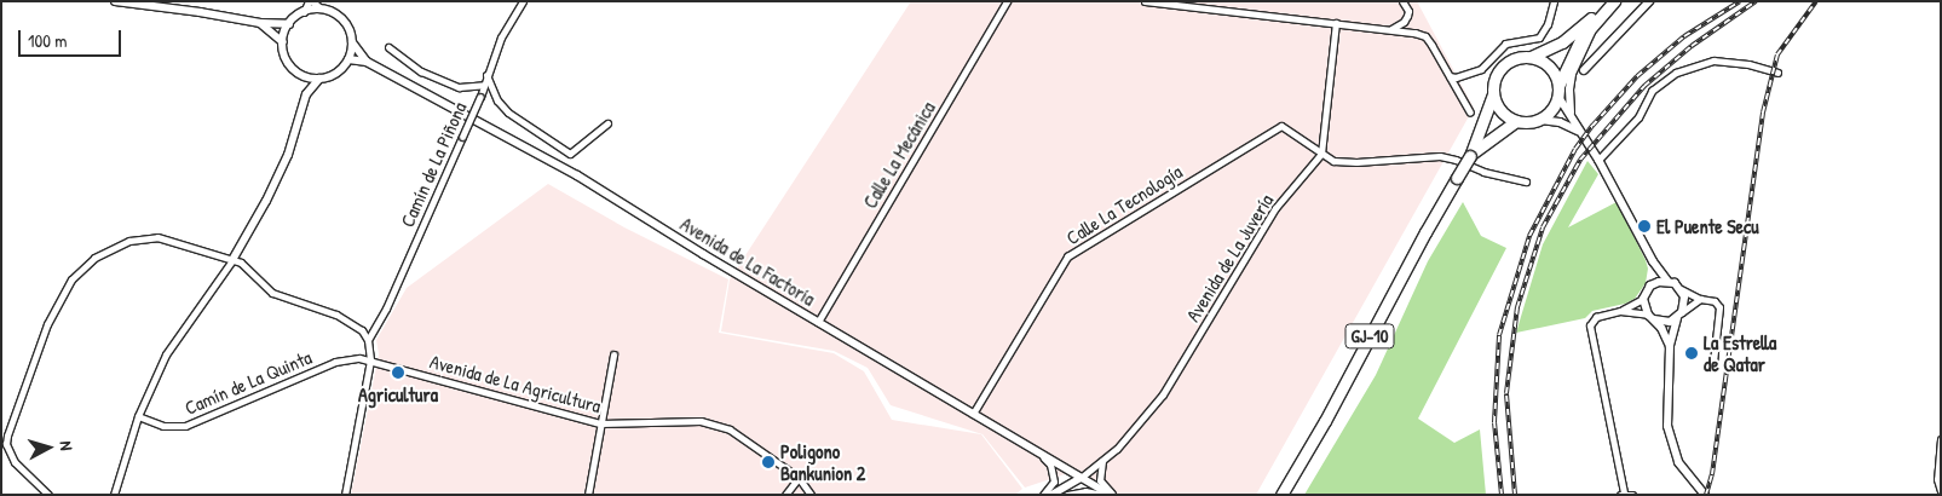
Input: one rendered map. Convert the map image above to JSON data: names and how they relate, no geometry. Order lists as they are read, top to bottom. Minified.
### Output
{"streets":{"highway":["GJ-10"],"street":["Calle La Mecánica","Camín de La Piñona","Calle La Tecnología","Avenida de La Juvería","Avenida de La Factoría","Camín de La Quinta","Avenida de La Agricultura"]},"crossings":[["Calle La Mecánica","Avenida de La Factoría"],["Calle La Tecnología","Avenida de La Juvería"],["Calle La Tecnología","Avenida de La Factoría"],["Avenida de La Juvería","Avenida de La Factoría"],["Camín de La Quinta","Avenida de La Agricultura"]],"places":["El Puente Secu","La Estrella de Qatar","Agricultura","Poligono Bankunion 2"],"scale_bar":"100 m","north":"right"}
